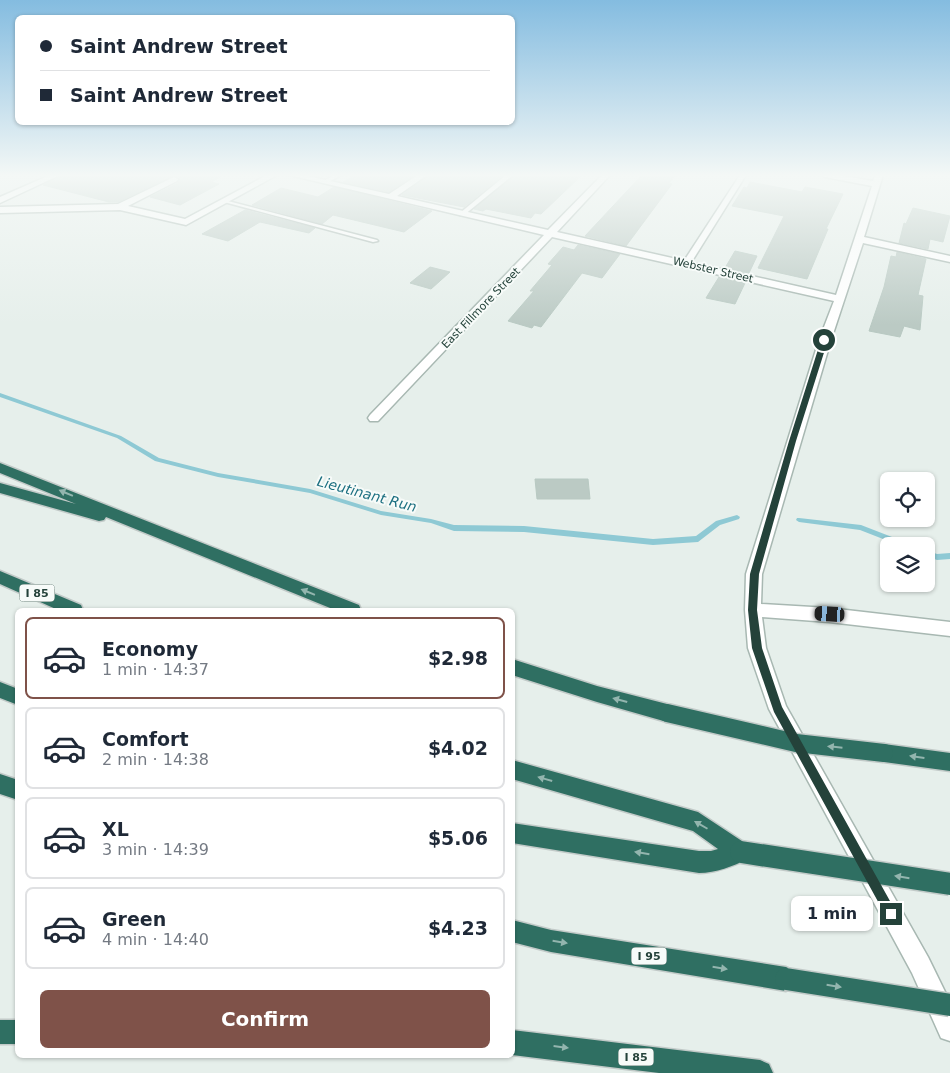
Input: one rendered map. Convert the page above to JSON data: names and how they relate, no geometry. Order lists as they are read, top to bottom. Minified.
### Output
{"streets":{"highway":["I 85","I 95"],"street":["Webster Street","East Fillmore Street"]},"crossings":[["Webster Street","East Fillmore Street"]],"water":["Lieutinant Run"],"page":{"banner":["Saint Andrew Street","Saint Andrew Street"],"list":[{"name":"Economy","note":"1 min · 14:37","value":"$2.98"},{"name":"Comfort","note":"2 min · 14:38","value":"$4.02"},{"name":"XL","note":"3 min · 14:39","value":"$5.06"},{"name":"Green","note":"4 min · 14:40","value":"$4.23"}],"bubble":"1 min","buttons":"Confirm"}}
